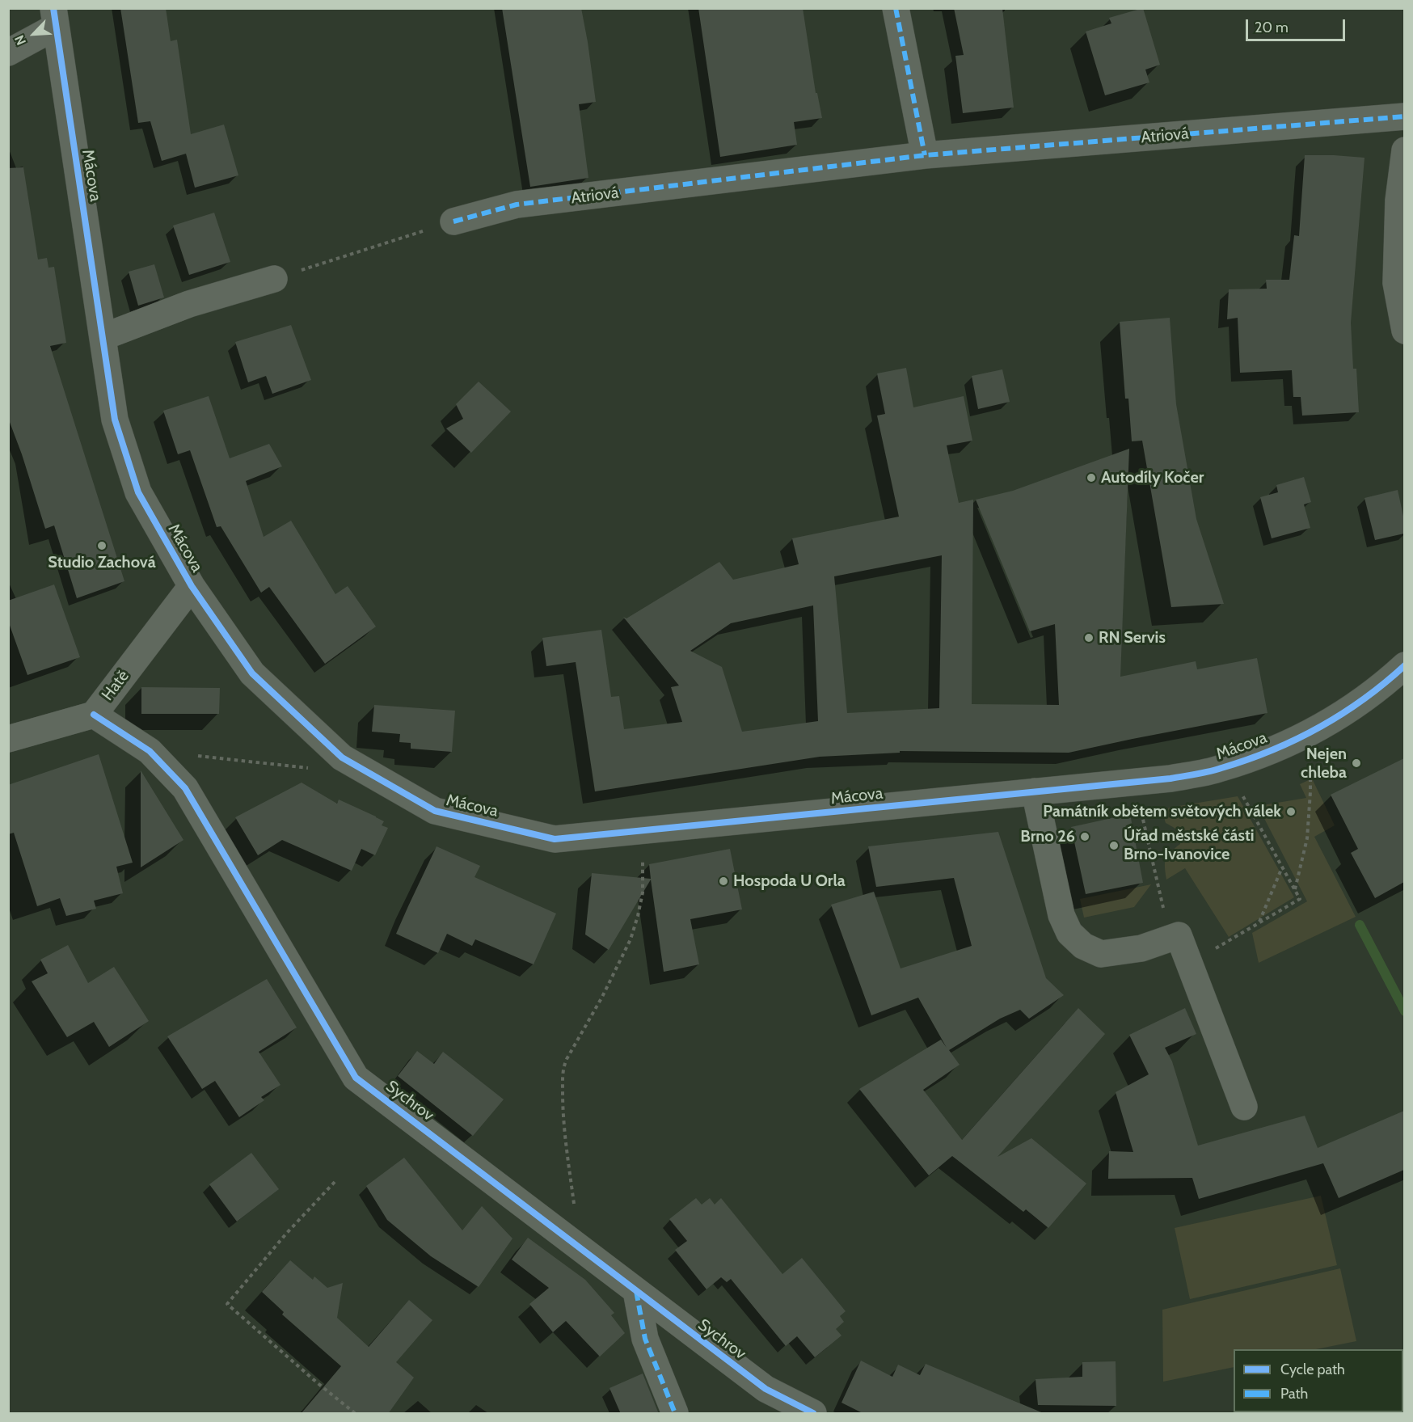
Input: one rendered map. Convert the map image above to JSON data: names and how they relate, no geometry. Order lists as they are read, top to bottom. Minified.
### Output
{"streets":{"street":["Atriová","Mácova","Hatě","Sychrov"]},"crossings":[["Mácova","Hatě"],["Hatě","Sychrov"]],"places":["Autodíly Kočer","Studio Zachová","RN Servis","Nejen chleba","Památník obětem světových válek","Brno 26","Úřad městské části Brno-Ivanovice","Hospoda U Orla"],"legend":["Cycle path","Path"],"scale_bar":"20 m","north":"bottom left"}
